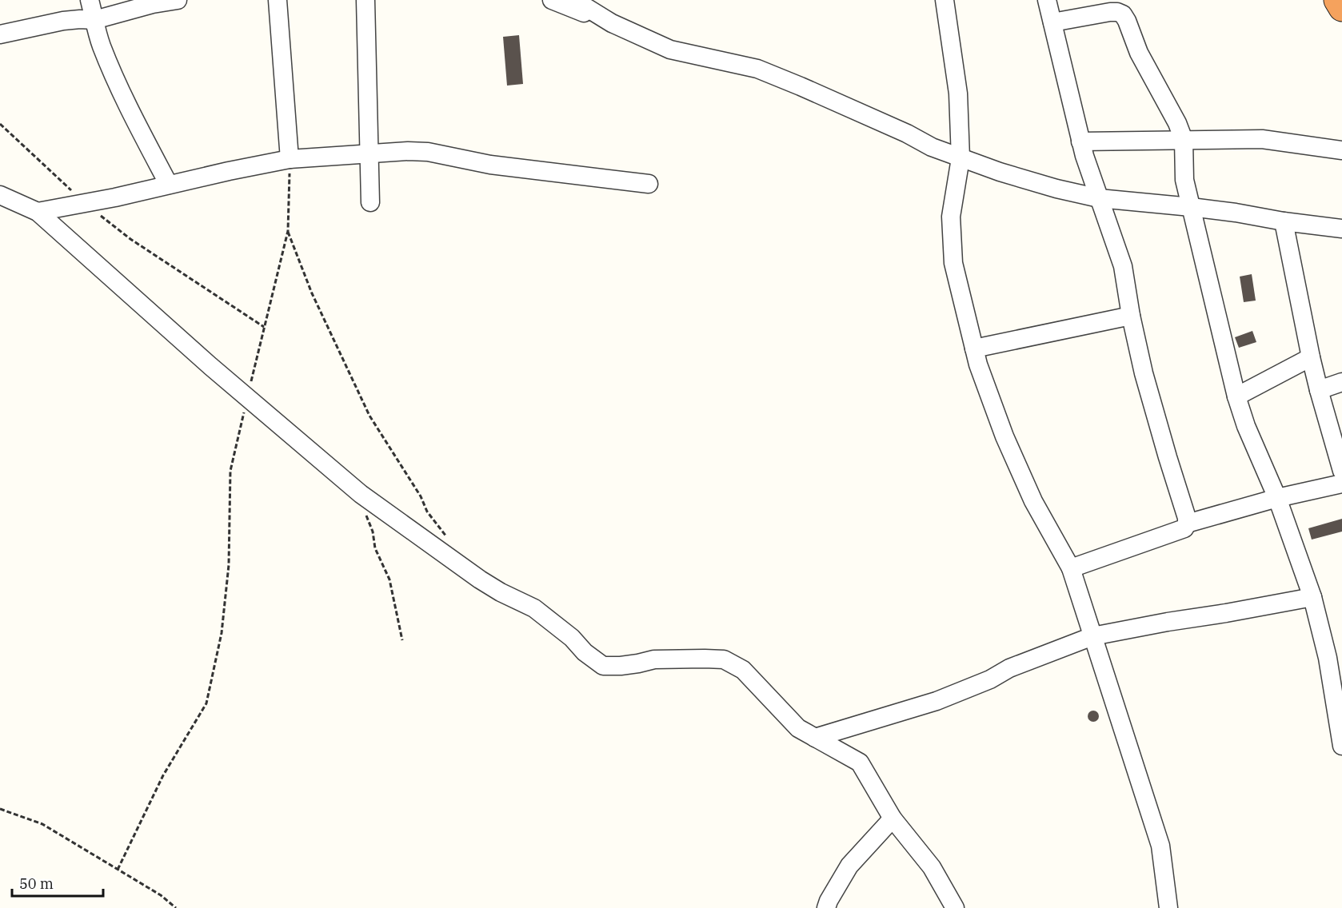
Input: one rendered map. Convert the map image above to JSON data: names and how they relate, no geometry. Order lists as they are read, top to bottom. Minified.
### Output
{"scale_bar":"50 m"}
